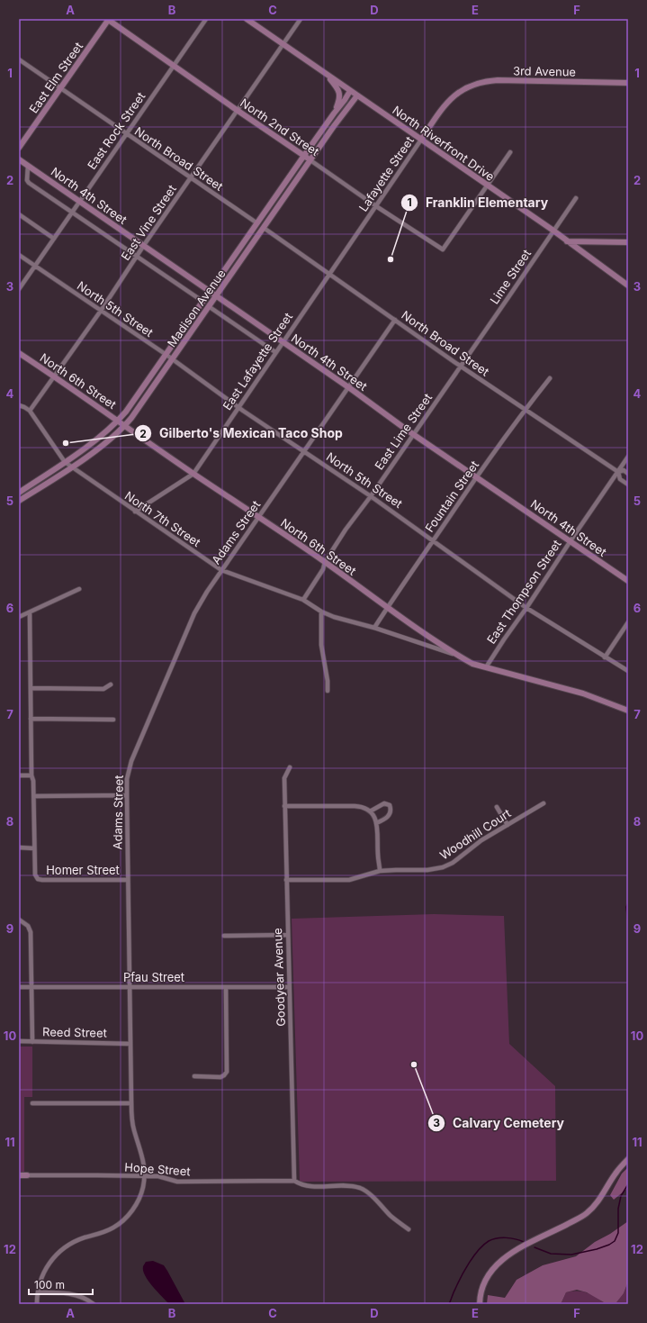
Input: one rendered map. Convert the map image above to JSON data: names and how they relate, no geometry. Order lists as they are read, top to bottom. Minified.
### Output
{"streets":{"street":["3rd Avenue","East Elm Street","North 2nd Street","East Rock Street","North Riverfront Drive","North Broad Street","Lafayette Street","North 4th Street","East Vine Street","Lime Street","Madison Avenue","North 5th Street","East Lafayette Street","North 6th Street","East Lime Street","Fountain Street","North 7th Street","Adams Street","East Thompson Street","Woodhill Court","Homer Street","Pfau Street","Goodyear Avenue","Reed Street","Hope Street"]},"crossings":[["3rd Avenue","Lafayette Street"],["East Elm Street","North 2nd Street"],["East Elm Street","North Broad Street"],["North 2nd Street","East Rock Street"],["North 2nd Street","North Riverfront Drive"],["North 2nd Street","Lafayette Street"],["North 2nd Street","East Vine Street"],["North 2nd Street","Madison Avenue"],["East Rock Street","North Broad Street"],["East Rock Street","North 4th Street"],["East Rock Street","North 5th Street"],["North Riverfront Drive","Lafayette Street"],["North Riverfront Drive","East Vine Street"],["North Riverfront Drive","Lime Street"],["North Riverfront Drive","Madison Avenue"],["North Broad Street","Lafayette Street"],["North Broad Street","East Vine Street"],["North Broad Street","Lime Street"],["North Broad Street","Madison Avenue"],["North Broad Street","East Lafayette Street"],["North Broad Street","East Lime Street"],["North Broad Street","Fountain Street"],["North Broad Street","Adams Street"],["North Broad Street","East Thompson Street"],["Lafayette Street","East Lafayette Street"],["North 4th Street","East Vine Street"],["North 4th Street","Madison Avenue"],["North 4th Street","East Lafayette Street"],["North 4th Street","East Lime Street"],["North 4th Street","Fountain Street"],["North 4th Street","Adams Street"],["North 4th Street","East Thompson Street"],["East Vine Street","North 5th Street"],["East Vine Street","North 6th Street"],["Lime Street","East Lime Street"],["Madison Avenue","North 5th Street"],["Madison Avenue","North 6th Street"],["Madison Avenue","North 7th Street"],["North 5th Street","East Lafayette Street"],["North 5th Street","East Lime Street"],["North 5th Street","Fountain Street"],["North 5th Street","Adams Street"],["North 5th Street","East Thompson Street"],["East Lafayette Street","North 6th Street"],["East Lafayette Street","North 7th Street"],["North 6th Street","East Lime Street"],["North 6th Street","Fountain Street"],["North 6th Street","North 7th Street"],["North 6th Street","Adams Street"],["North 6th Street","East Thompson Street"],["East Lime Street","North 7th Street"],["Fountain Street","North 7th Street"],["North 7th Street","Adams Street"],["Adams Street","Homer Street"],["Adams Street","Pfau Street"],["Adams Street","Reed Street"],["Adams Street","Hope Street"],["Woodhill Court","Goodyear Avenue"],["Pfau Street","Goodyear Avenue"],["Goodyear Avenue","Hope Street"]],"places":["Franklin Elementary","Gilberto's Mexican Taco Shop","Calvary Cemetery"],"scale_bar":"100 m","grid":{"columns":["A","B","C","D","E","F"],"rows":["1","2","3","4","5","6","7","8","9","10","11","12"]}}
